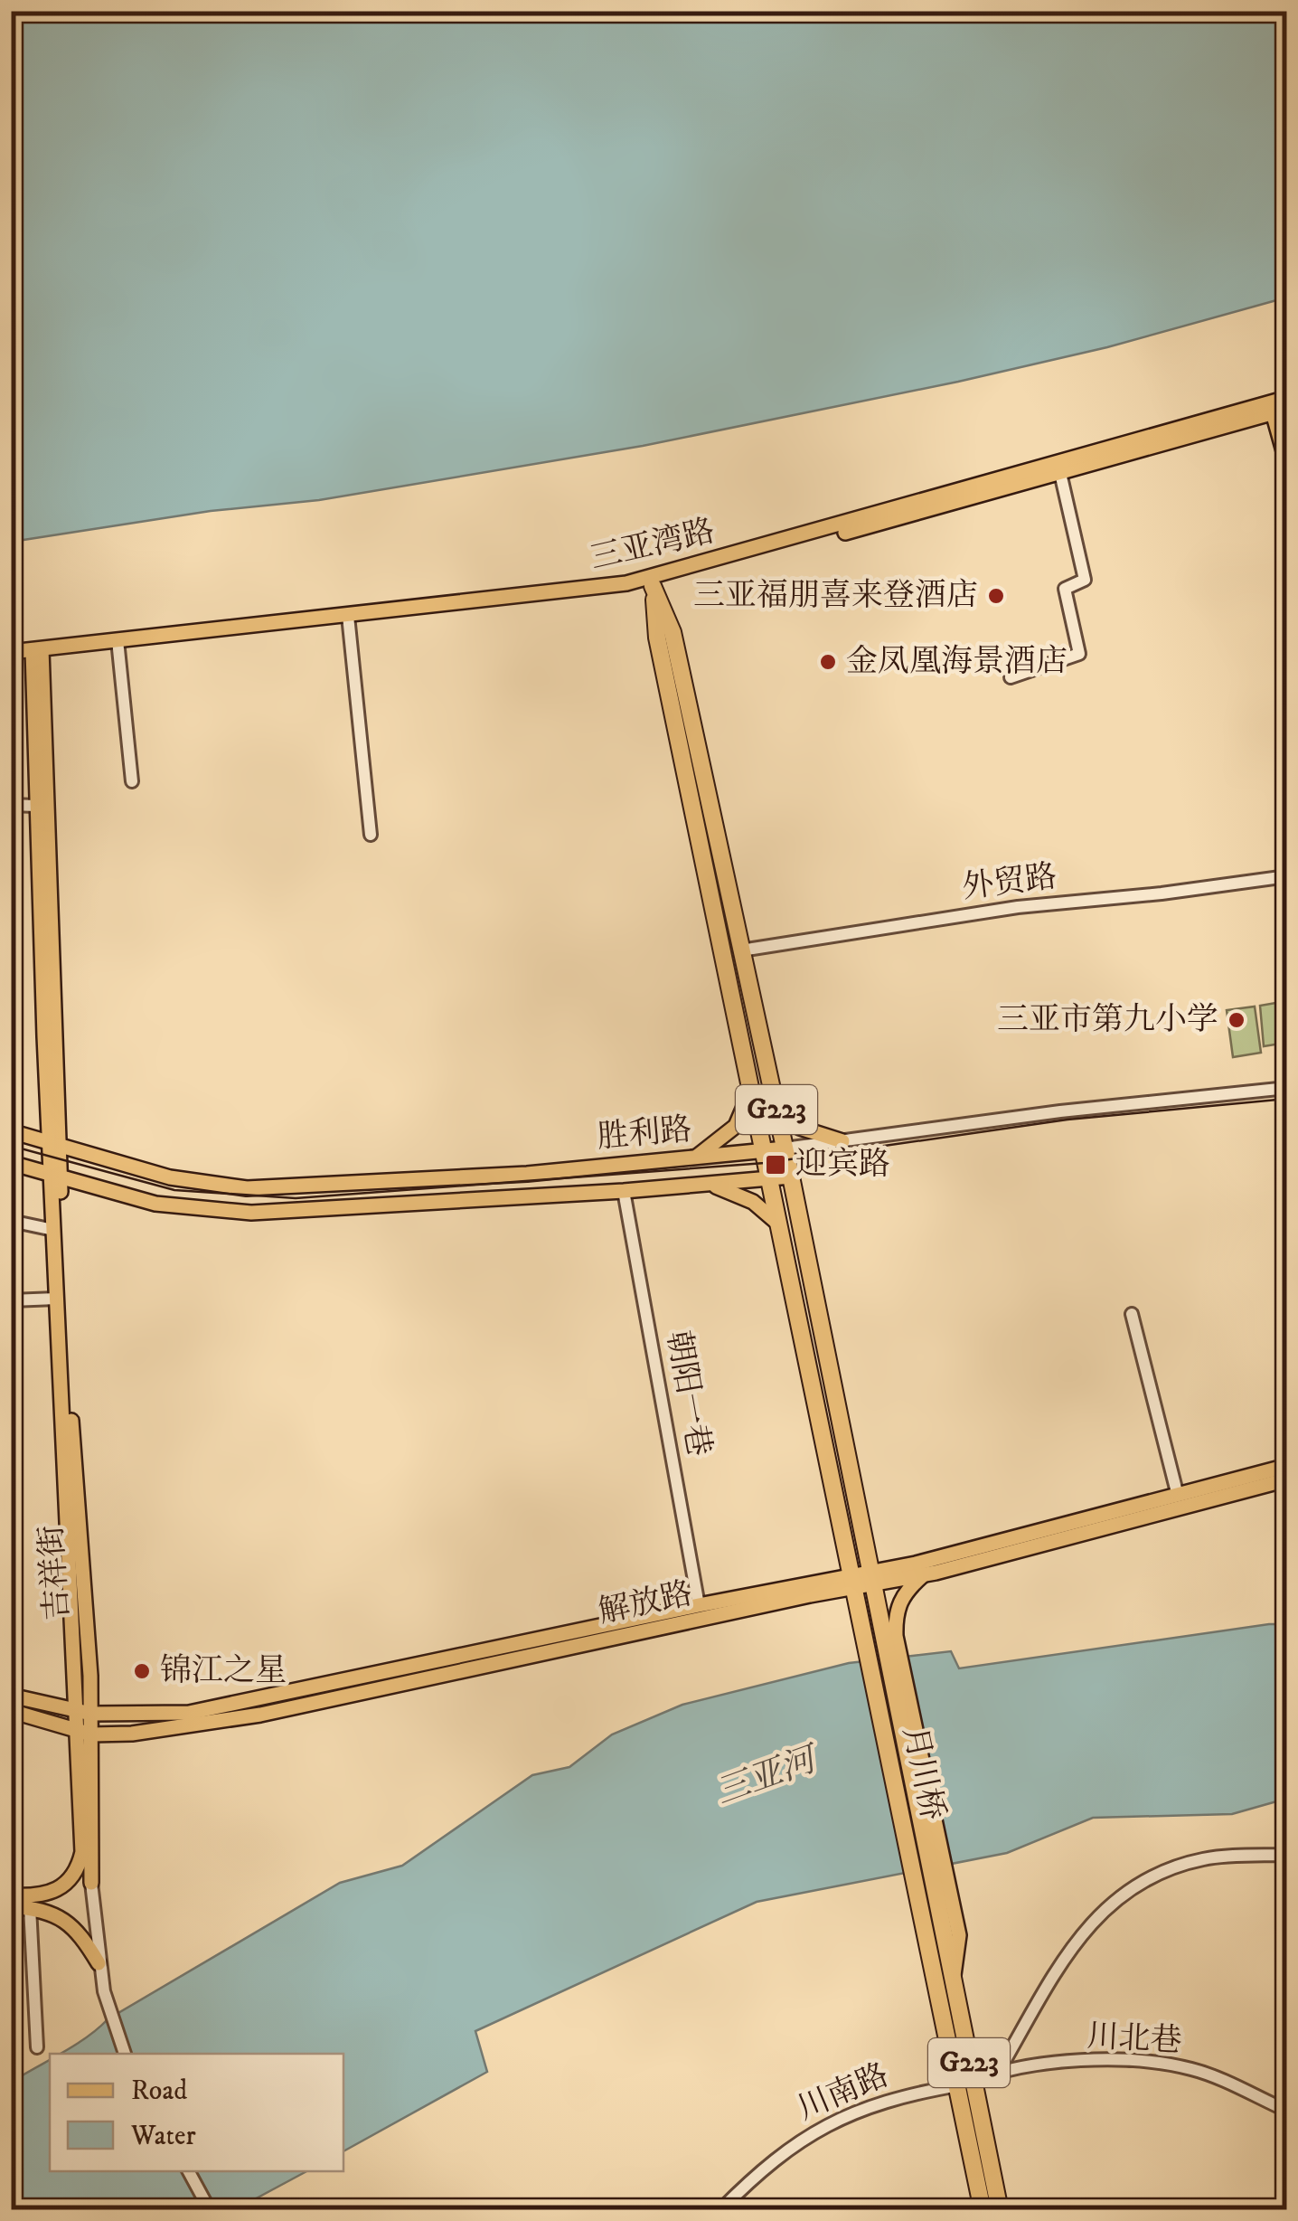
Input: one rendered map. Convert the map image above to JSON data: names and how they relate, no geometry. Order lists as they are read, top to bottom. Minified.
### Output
{"streets":{"highway":["G223","月川桥"],"main road":["三亚湾路","胜利路","吉祥街","解放路"],"street":["外贸路","朝阳一巷","川北巷","川南路"]},"crossings":[["三亚湾路","G223"],["三亚湾路","吉祥街"],["外贸路","G223"],["G223","胜利路"],["G223","解放路"],["G223","月川桥"],["G223","川北巷"],["G223","川南路"],["胜利路","朝阳一巷"],["胜利路","吉祥街"],["朝阳一巷","解放路"],["吉祥街","解放路"],["解放路","月川桥"],["川北巷","川南路"]],"water":["三亚河"],"places":{"other":["三亚福朋喜来登酒店","金凤凰海景酒店","三亚市第九小学","锦江之星"],"transit":["迎宾路"]},"legend":["Road","Water"]}
